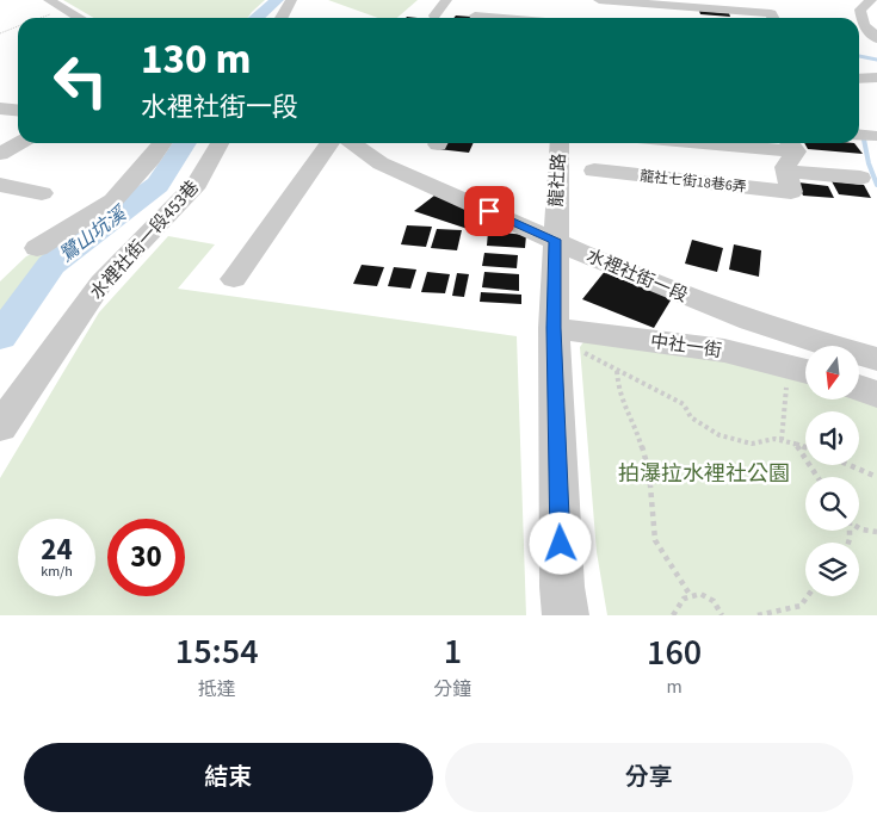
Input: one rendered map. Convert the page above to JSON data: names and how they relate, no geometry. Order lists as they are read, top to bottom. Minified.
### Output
{"streets":{"street":["龍社路","龍社七街18巷6弄","水裡社街一段453巷","水裡社街一段","中社一街"]},"crossings":[["龍社路","水裡社街一段"],["龍社路","中社一街"]],"water":["鷺山坑溪"],"parks":["拍瀑拉水裡社公園"],"north":"bottom","page":{"turn":["130 m","水裡社街一段"],"speed":"24 km/h","limit":"30","eta":["15:54","抵達","1","分鐘","160","m"],"buttons":["結束","分享"]}}
